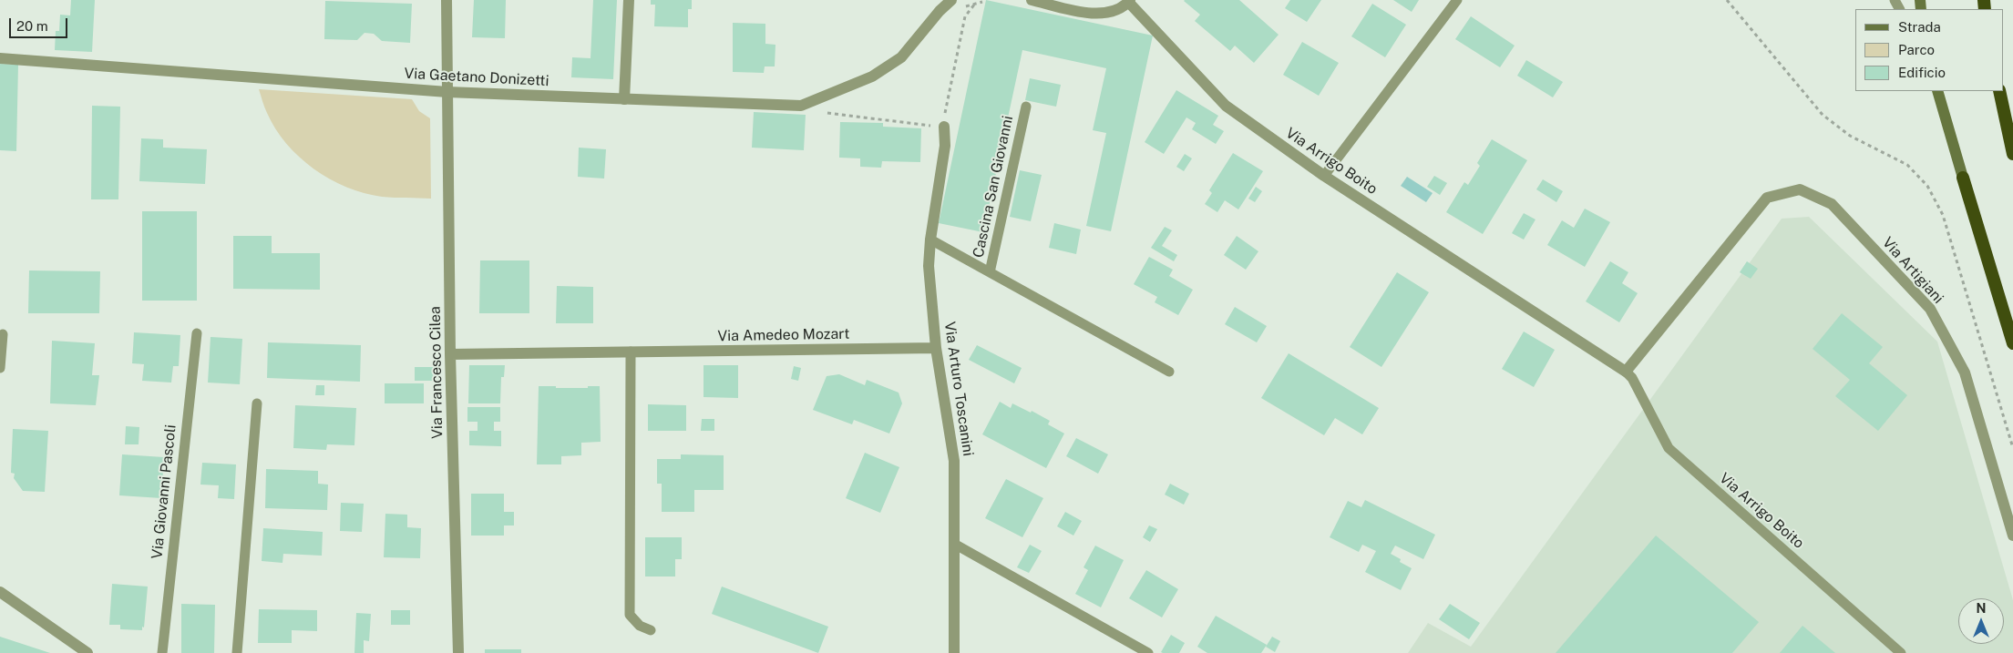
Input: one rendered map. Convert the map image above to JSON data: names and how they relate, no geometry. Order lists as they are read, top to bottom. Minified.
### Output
{"streets":{"street":["Via Gaetano Donizetti","Via Arrigo Boito","Via Artigiani","Via Amedeo Mozart","Via Francesco Cilea","Via Arturo Toscanini"],"lane":["Cascina San Giovanni","Via Giovanni Pascoli"]},"crossings":[["Via Gaetano Donizetti","Via Francesco Cilea"],["Via Arrigo Boito","Via Artigiani"],["Via Amedeo Mozart","Via Francesco Cilea"],["Via Amedeo Mozart","Via Arturo Toscanini"]],"legend":["Strada","Parco","Edificio"],"scale_bar":"20 m","north":"top"}
